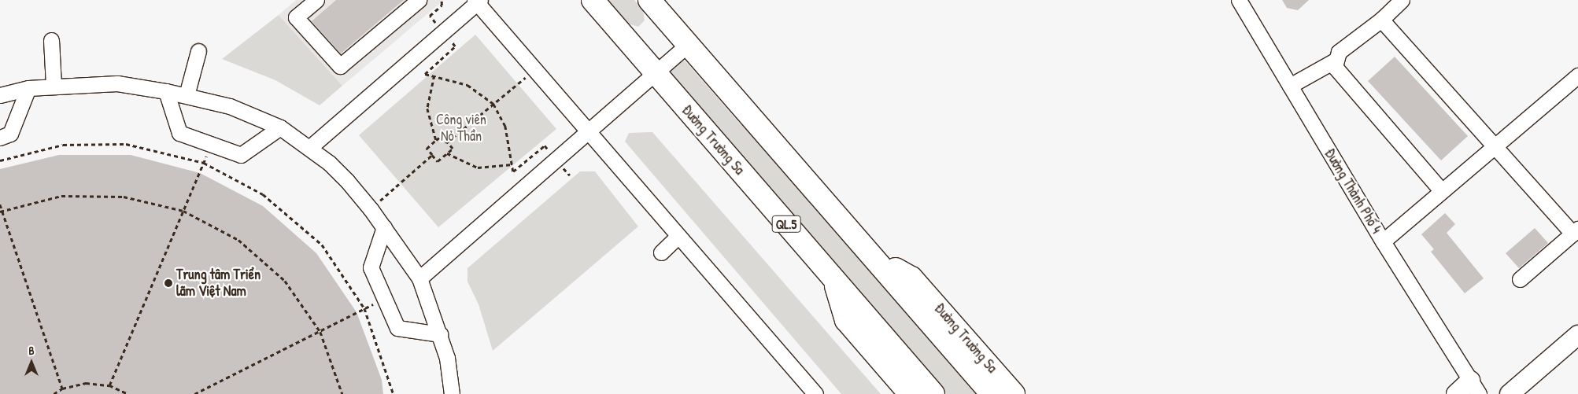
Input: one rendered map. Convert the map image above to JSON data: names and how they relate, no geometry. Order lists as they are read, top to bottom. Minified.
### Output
{"streets":{"highway":["Đường Trường Sa","QL.5"],"street":["Đường Thành Phố 4"]},"parks":["Công viên Nỏ Thần"],"places":["Trung tâm Triển lãm Việt Nam"],"north":"top"}
